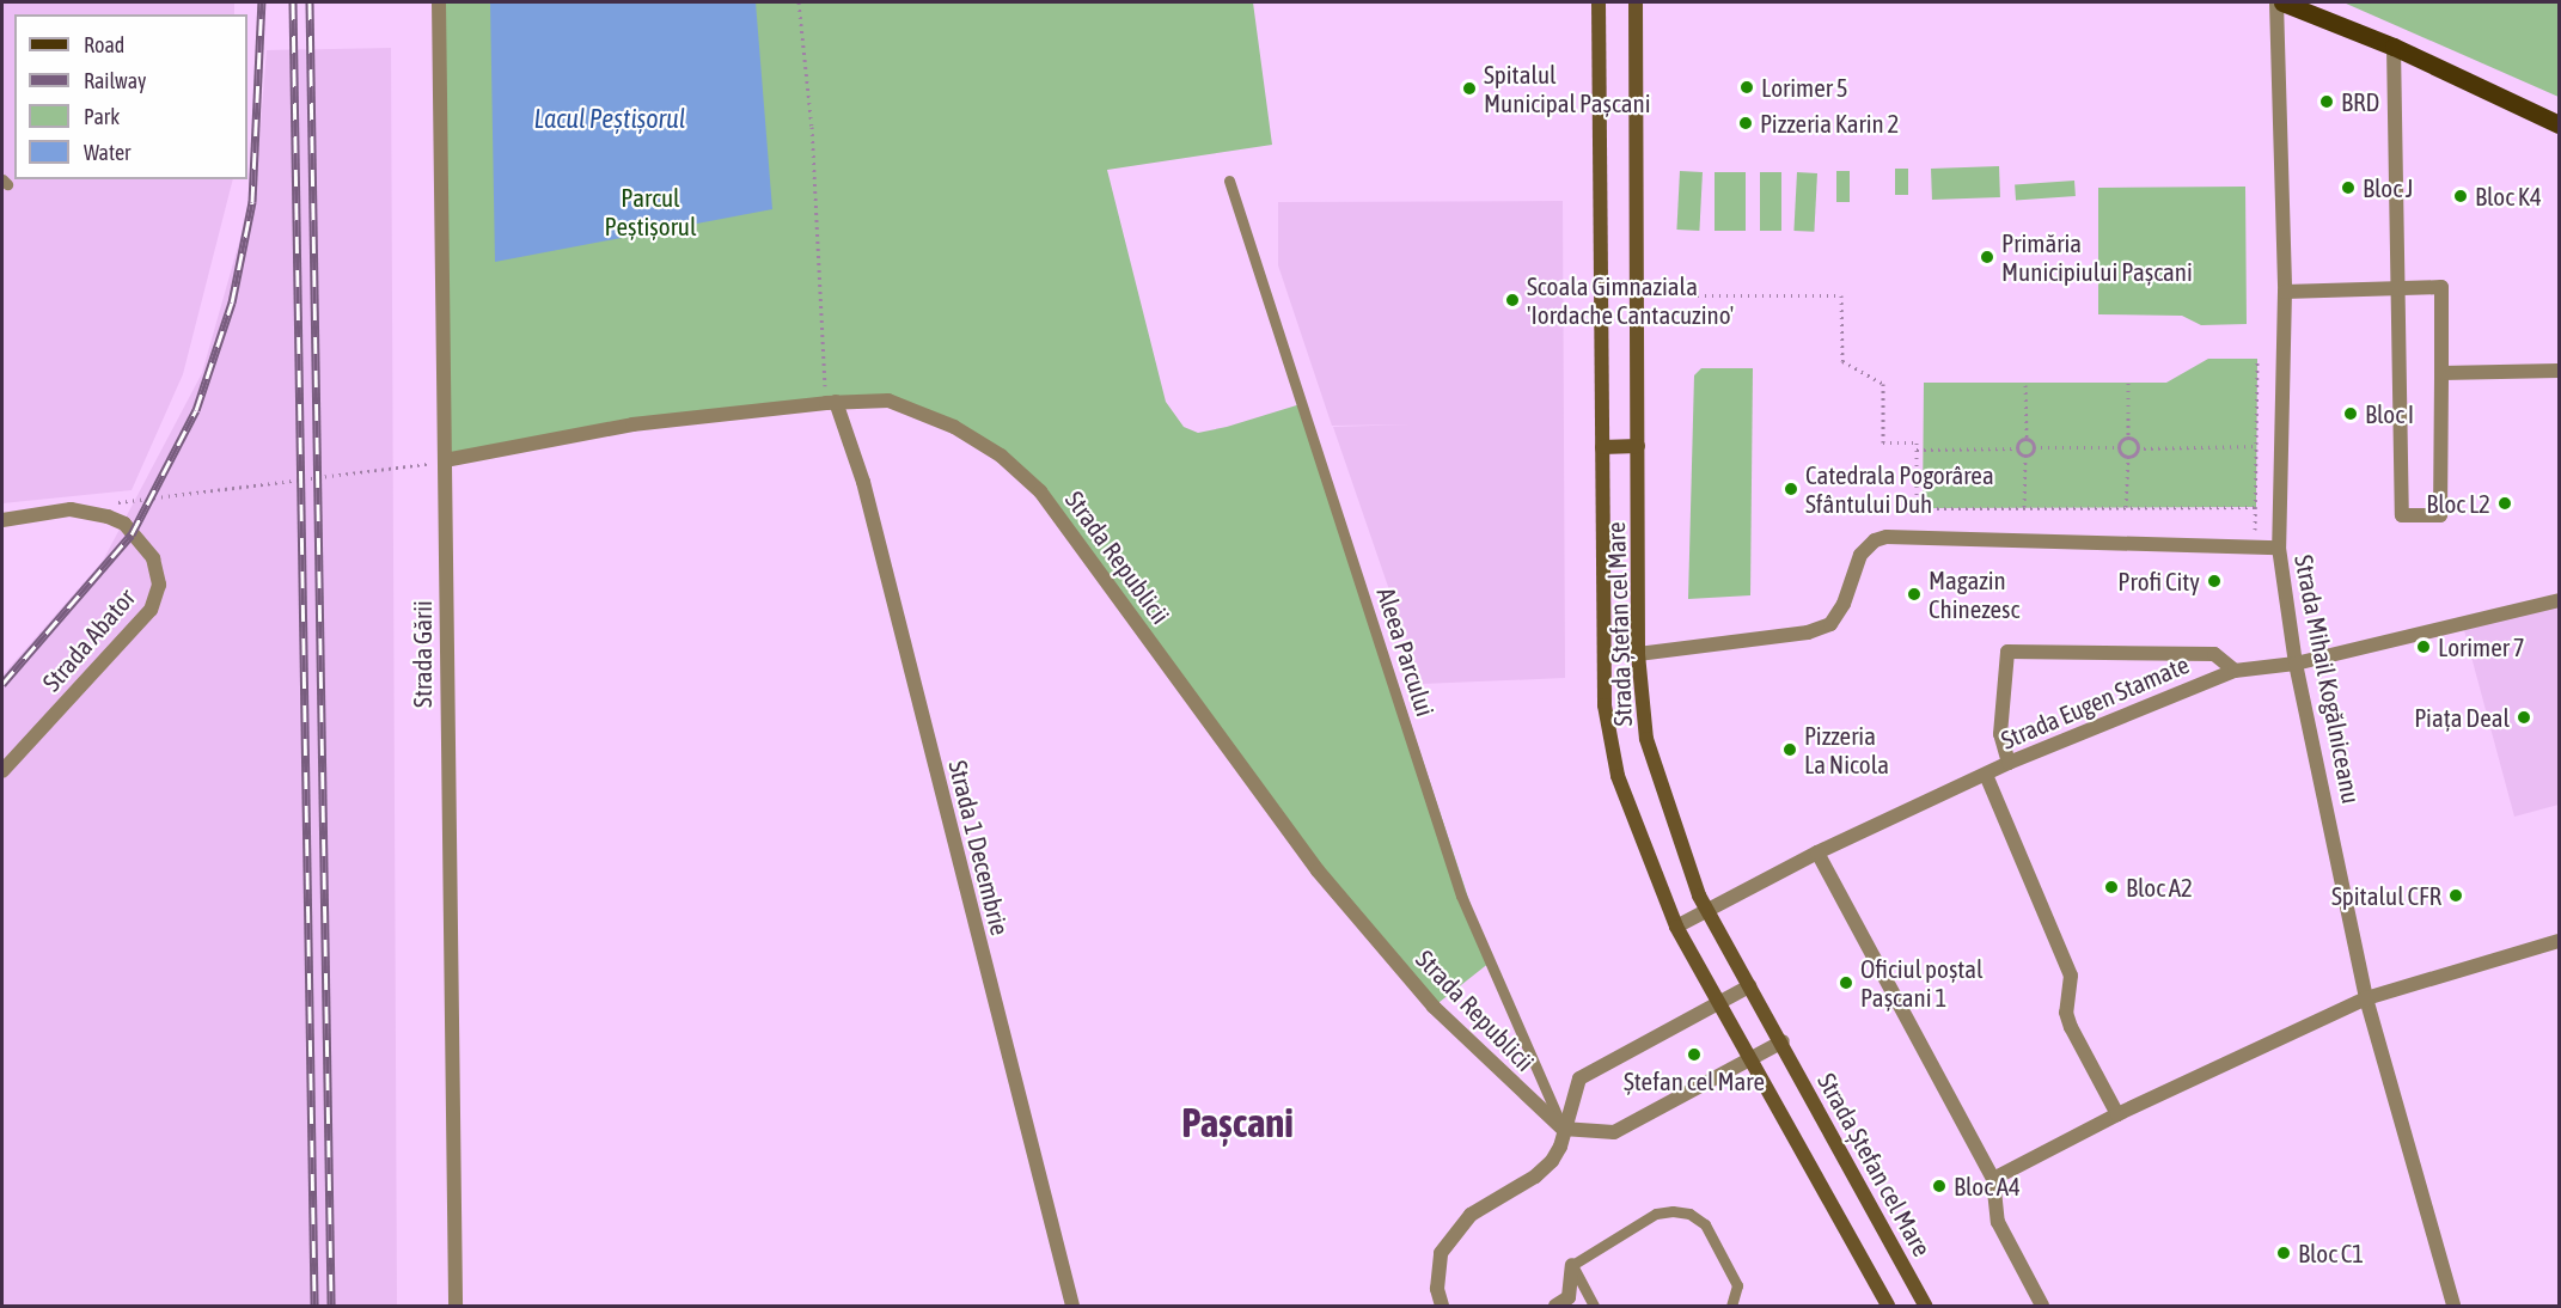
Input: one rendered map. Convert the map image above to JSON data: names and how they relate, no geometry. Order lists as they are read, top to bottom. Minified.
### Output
{"streets":{"main road":["Strada Ștefan cel Mare"],"street":["Strada Republicii","Strada Abator","Strada Gării","Strada Mihail Kogălniceanu","Strada Eugen Stamate","Strada 1 Decembrie"],"lane":["Aleea Parcului"]},"crossings":[["Strada Republicii","Aleea Parcului"],["Strada Republicii","Strada Gării"],["Strada Republicii","Strada 1 Decembrie"],["Strada Ștefan cel Mare","Strada Eugen Stamate"],["Strada Mihail Kogălniceanu","Strada Eugen Stamate"]],"districts":["Pașcani"],"water":["Lacul Peștișorul"],"parks":["Parcul Peștișorul"],"places":["Lorimer 5","Spitalul Municipal Pașcani","BRD","Pizzeria Karin 2","Bloc J","Bloc K4","Primăria Municipiului Pașcani","Scoala Gimnaziala 'Iordache Cantacuzino'","Bloc I","Catedrala Pogorârea Sfântului Duh","Bloc L2","Profi City","Magazin Chinezesc","Lorimer 7","Piața Deal","Pizzeria La Nicola","Bloc A2","Spitalul CFR","Oficiul poștal Pașcani 1","Ștefan cel Mare","Bloc A4","Bloc C1"],"legend":["Road","Railway","Park","Water"]}
